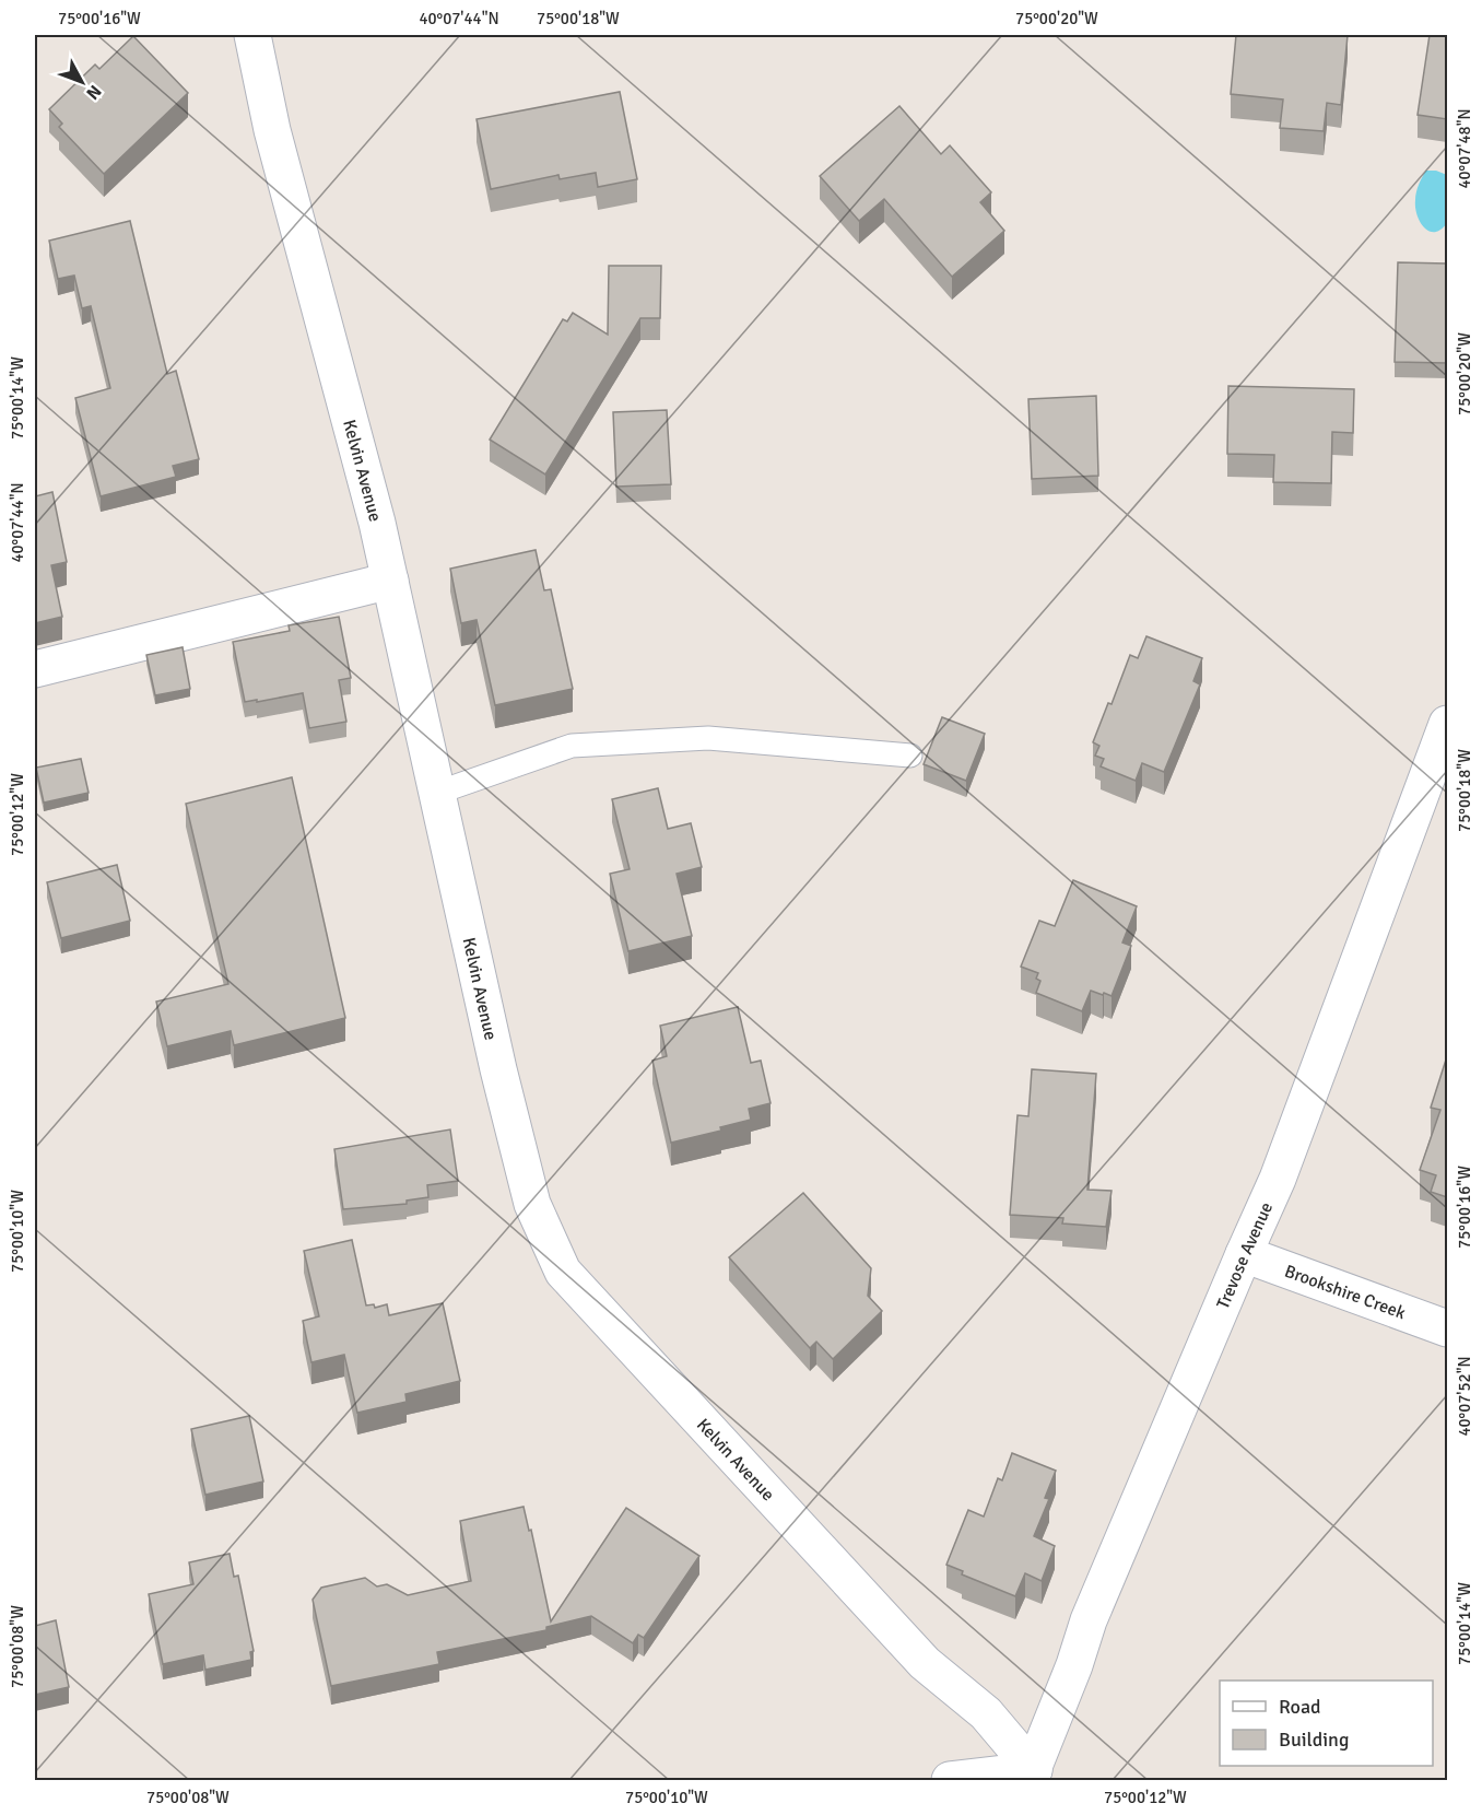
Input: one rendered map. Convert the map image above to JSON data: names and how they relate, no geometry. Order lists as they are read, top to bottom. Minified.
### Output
{"streets":{"street":["Kelvin Avenue","Trevose Avenue","Brookshire Creek"]},"crossings":[["Kelvin Avenue","Trevose Avenue"],["Trevose Avenue","Brookshire Creek"]],"legend":["Road","Building"],"north":"bottom right","coordinates":["75°00'16\"W","40°07'44\"N","75°00'18\"W","75°00'20\"W","40°07'48\"N","75°00'14\"W","75°00'12\"W","75°00'10\"W","40°07'52\"N","75°00'08\"W"]}
